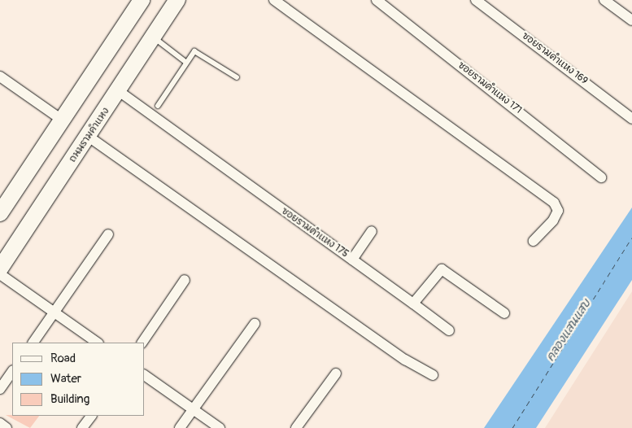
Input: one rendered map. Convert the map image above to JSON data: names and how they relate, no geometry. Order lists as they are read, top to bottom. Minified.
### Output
{"streets":{"main road":["ถนนรามคำแหง"],"street":["ซอยรามคำแหง 169","ซอยรามคำแหง 171","ซอยรามคำแหง 175"]},"crossings":[["ถนนรามคำแหง","ซอยรามคำแหง 175"]],"water":["คลองแสนแสบ"],"legend":["Road","Water","Building"]}
